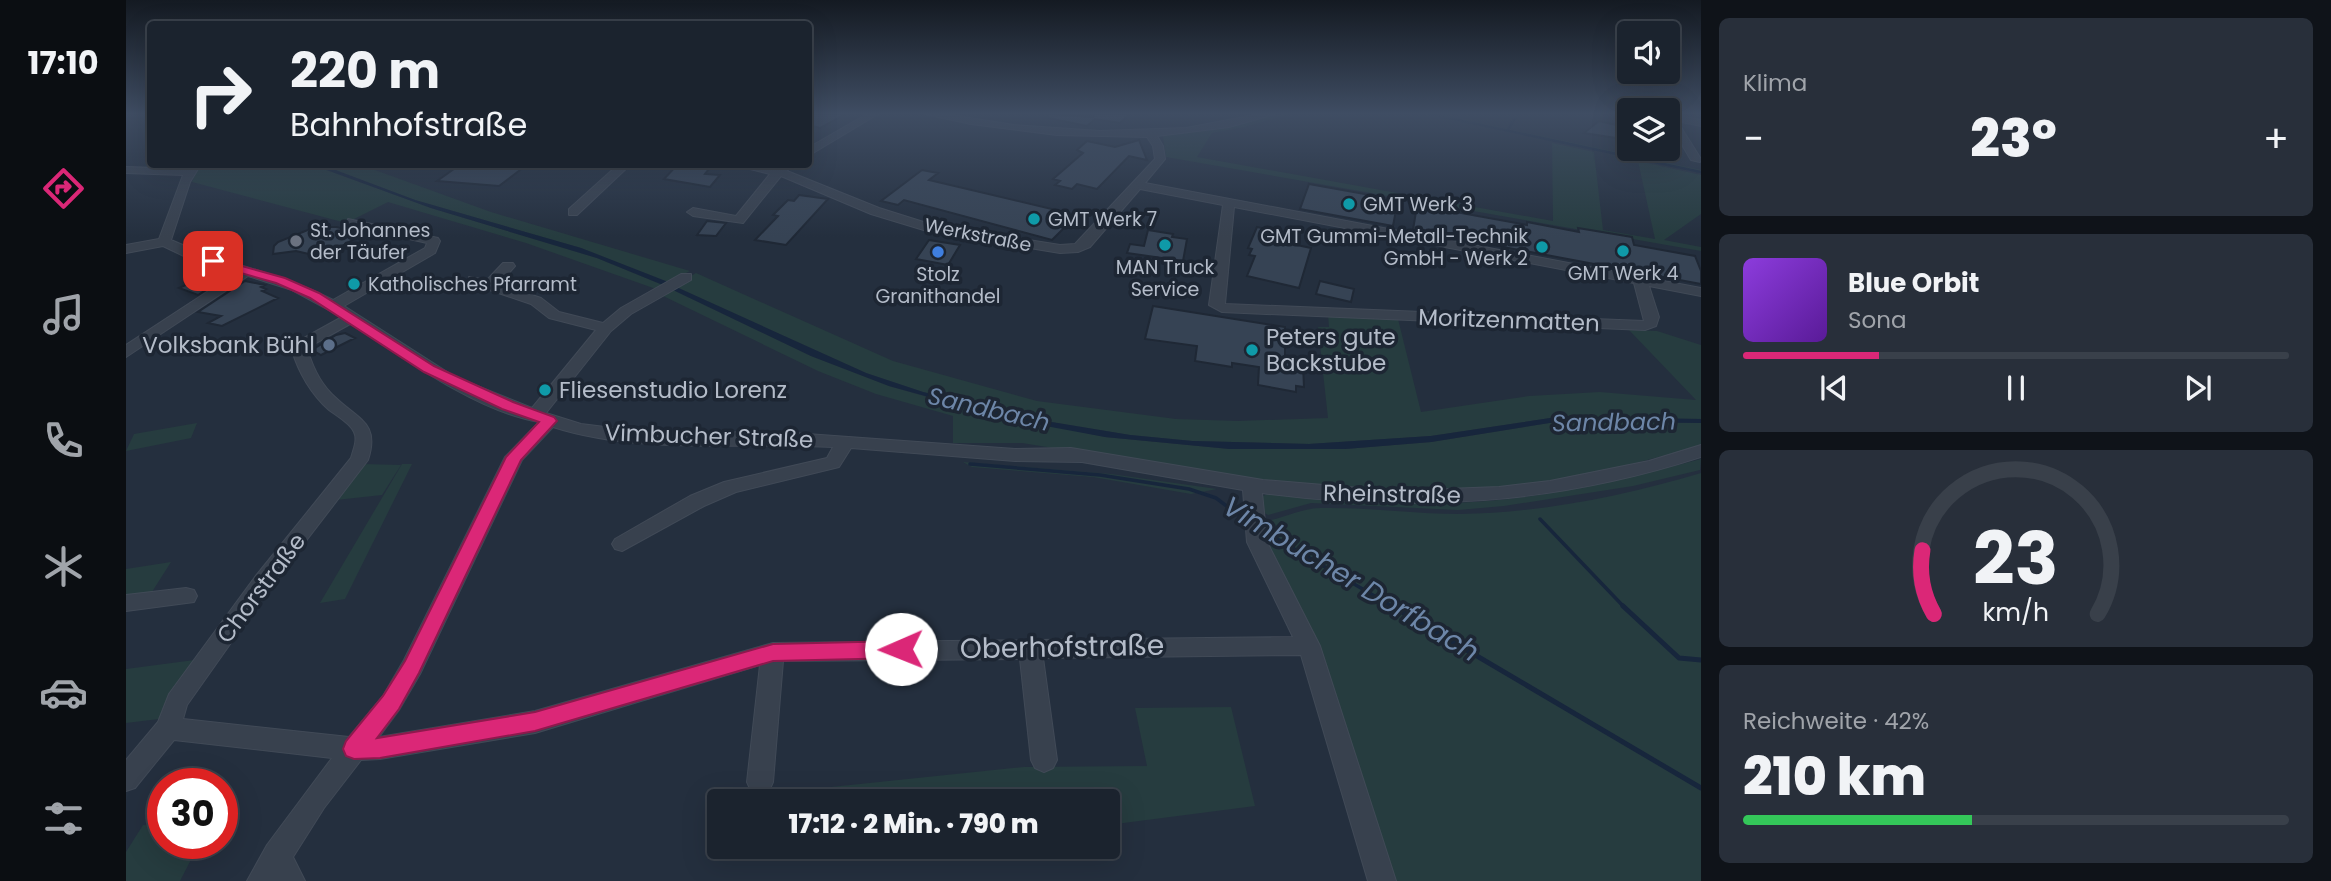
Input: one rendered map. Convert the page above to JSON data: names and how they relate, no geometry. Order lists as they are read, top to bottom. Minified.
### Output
{"streets":{"street":["Werkstraße","Moritzenmatten","Vimbucher Straße","Rheinstraße","Chorstraße","Oberhofstraße"]},"crossings":[["Vimbucher Straße","Rheinstraße"],["Vimbucher Straße","Chorstraße"]],"water":["Sandbach","Vimbucher Dorfbach"],"places":["GMT Werk 3","GMT Werk 7","St. Johannes der Täufer","MAN Truck Service","GMT Gummi-Metall-Technik GmbH - Werk 2","GMT Werk 4","Stolz Granithandel","Katholisches Pfarramt","Volksbank Bühl","Peters gute Backstube","Fliesenstudio Lorenz"],"page":{"tabs":"17:10","tile":["Klima",["Reichweite · 42%","210 km"]],"turn":["220 m","Bahnhofstraße"],"heat":["−","23°","+"],"song":["Blue Orbit","Sona"],"limit":"30","trip":"17:12 · 2 Min. · 790 m","gauge":["23","km/h"]}}
